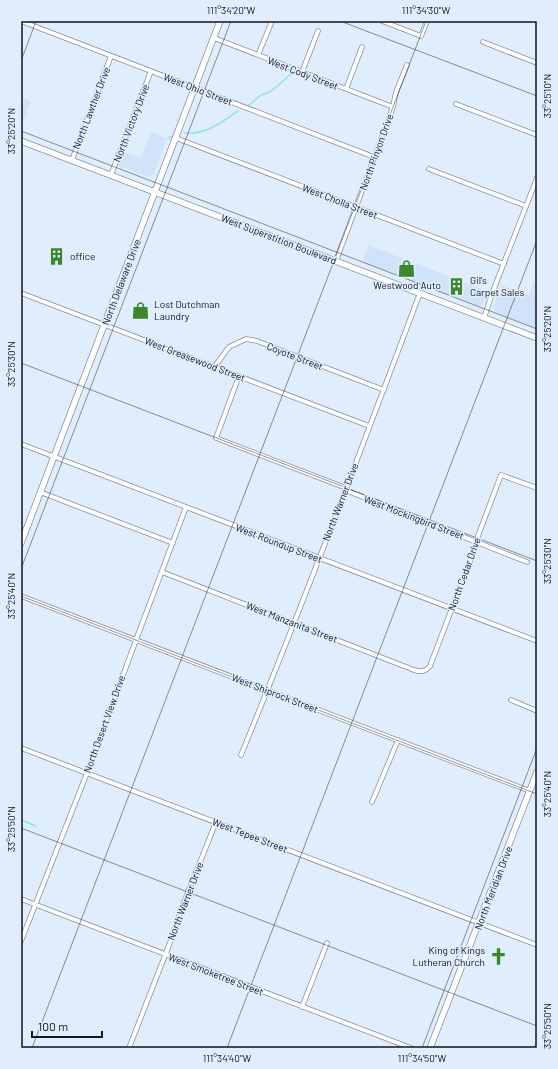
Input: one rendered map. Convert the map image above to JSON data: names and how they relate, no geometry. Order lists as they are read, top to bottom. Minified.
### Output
{"streets":{"street":["West Cody Street","West Ohio Street","North Lawther Drive","North Victory Drive","North Pinyon Drive","West Cholla Street","West Superstition Boulevard","North Delaware Drive","Coyote Street","West Greasewood Street","North Warner Drive","West Mockingbird Street","West Roundup Street","North Cedar Drive","West Manzanita Street","West Shiprock Street","North Desert View Drive","West Tepee Street","North Meridian Drive","West Smoketree Street"]},"crossings":[["West Cody Street","North Pinyon Drive"],["West Cody Street","North Delaware Drive"],["West Ohio Street","North Lawther Drive"],["West Ohio Street","North Victory Drive"],["West Ohio Street","North Pinyon Drive"],["West Ohio Street","North Delaware Drive"],["North Lawther Drive","West Superstition Boulevard"],["North Victory Drive","West Superstition Boulevard"],["North Pinyon Drive","West Cholla Street"],["North Pinyon Drive","West Superstition Boulevard"],["West Cholla Street","North Delaware Drive"],["West Superstition Boulevard","North Delaware Drive"],["West Superstition Boulevard","North Warner Drive"],["North Delaware Drive","West Greasewood Street"],["North Delaware Drive","West Roundup Street"],["Coyote Street","West Greasewood Street"],["Coyote Street","North Warner Drive"],["West Greasewood Street","North Warner Drive"],["West Greasewood Street","West Mockingbird Street"],["North Warner Drive","West Mockingbird Street"],["North Warner Drive","West Roundup Street"],["North Warner Drive","West Manzanita Street"],["North Warner Drive","West Shiprock Street"],["North Warner Drive","West Tepee Street"],["North Warner Drive","West Smoketree Street"],["West Mockingbird Street","North Cedar Drive"],["West Roundup Street","North Cedar Drive"],["West Roundup Street","North Desert View Drive"],["North Cedar Drive","West Manzanita Street"],["West Manzanita Street","North Desert View Drive"],["West Shiprock Street","North Desert View Drive"],["West Shiprock Street","North Meridian Drive"],["North Desert View Drive","West Tepee Street"],["North Desert View Drive","West Smoketree Street"],["West Tepee Street","North Meridian Drive"]],"places":{"building":["office","Gil's Carpet Sales"],"shop":["Westwood Auto","Lost Dutchman Laundry"],"church":["King of Kings Lutheran Church"]},"scale_bar":"100 m","coordinates":["111°34'20\"W","111°34'30\"W","33°25'10\"N","33°25'20\"N","33°25'30\"N","33°25'40\"N","33°25'50\"N","111°34'40\"W","111°34'50\"W"]}
